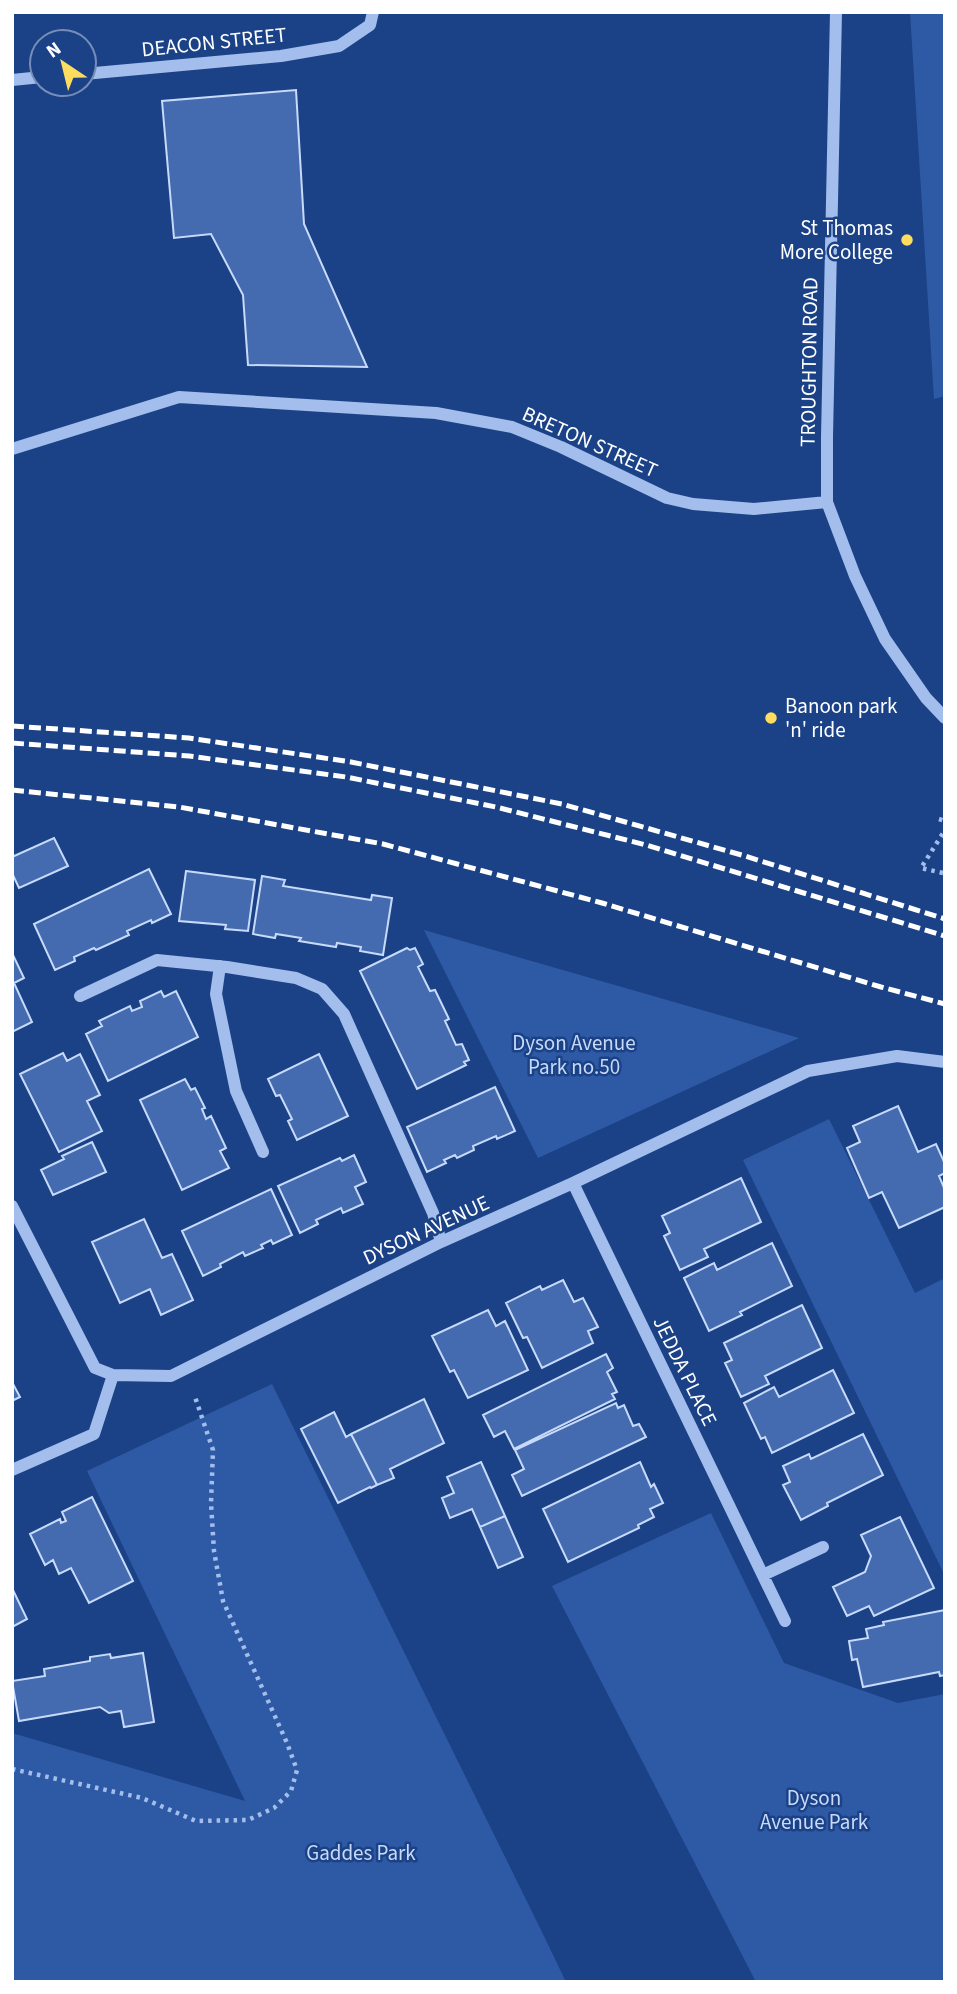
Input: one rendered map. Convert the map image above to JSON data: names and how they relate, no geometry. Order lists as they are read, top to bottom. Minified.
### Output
{"streets":{"street":["DEACON STREET","TROUGHTON ROAD","BRETON STREET","DYSON AVENUE","JEDDA PLACE"]},"crossings":[["TROUGHTON ROAD","BRETON STREET"],["DYSON AVENUE","JEDDA PLACE"]],"parks":["Dyson Avenue Park no.50","Dyson Avenue Park","Gaddes Park"],"places":["St Thomas More College","Banoon park 'n' ride"],"north":"top left"}
